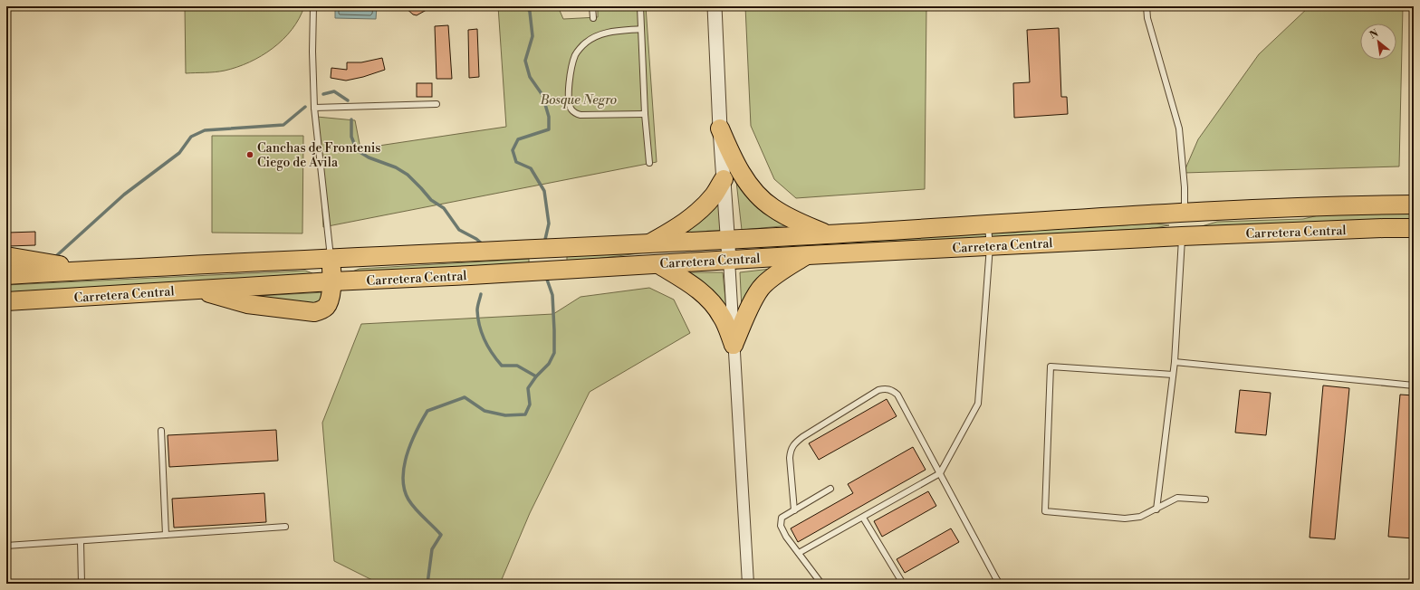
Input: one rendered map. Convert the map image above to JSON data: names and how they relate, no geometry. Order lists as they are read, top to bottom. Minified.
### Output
{"streets":{"highway":["Carretera Central"]},"parks":["Bosque Negro"],"places":["Canchas de Frontenis Ciego de Ávila"],"north":"top left"}
